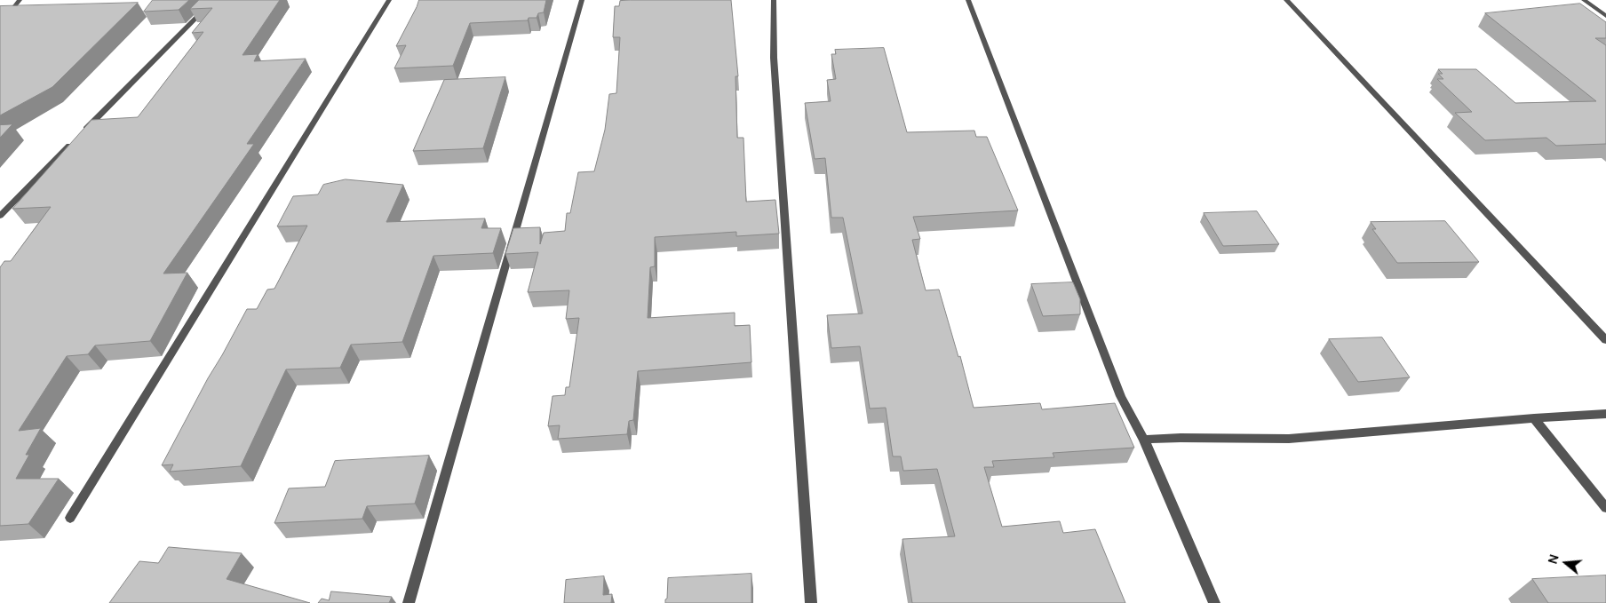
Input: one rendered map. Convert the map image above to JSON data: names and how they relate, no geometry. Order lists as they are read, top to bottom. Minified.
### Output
{"north":"left"}
